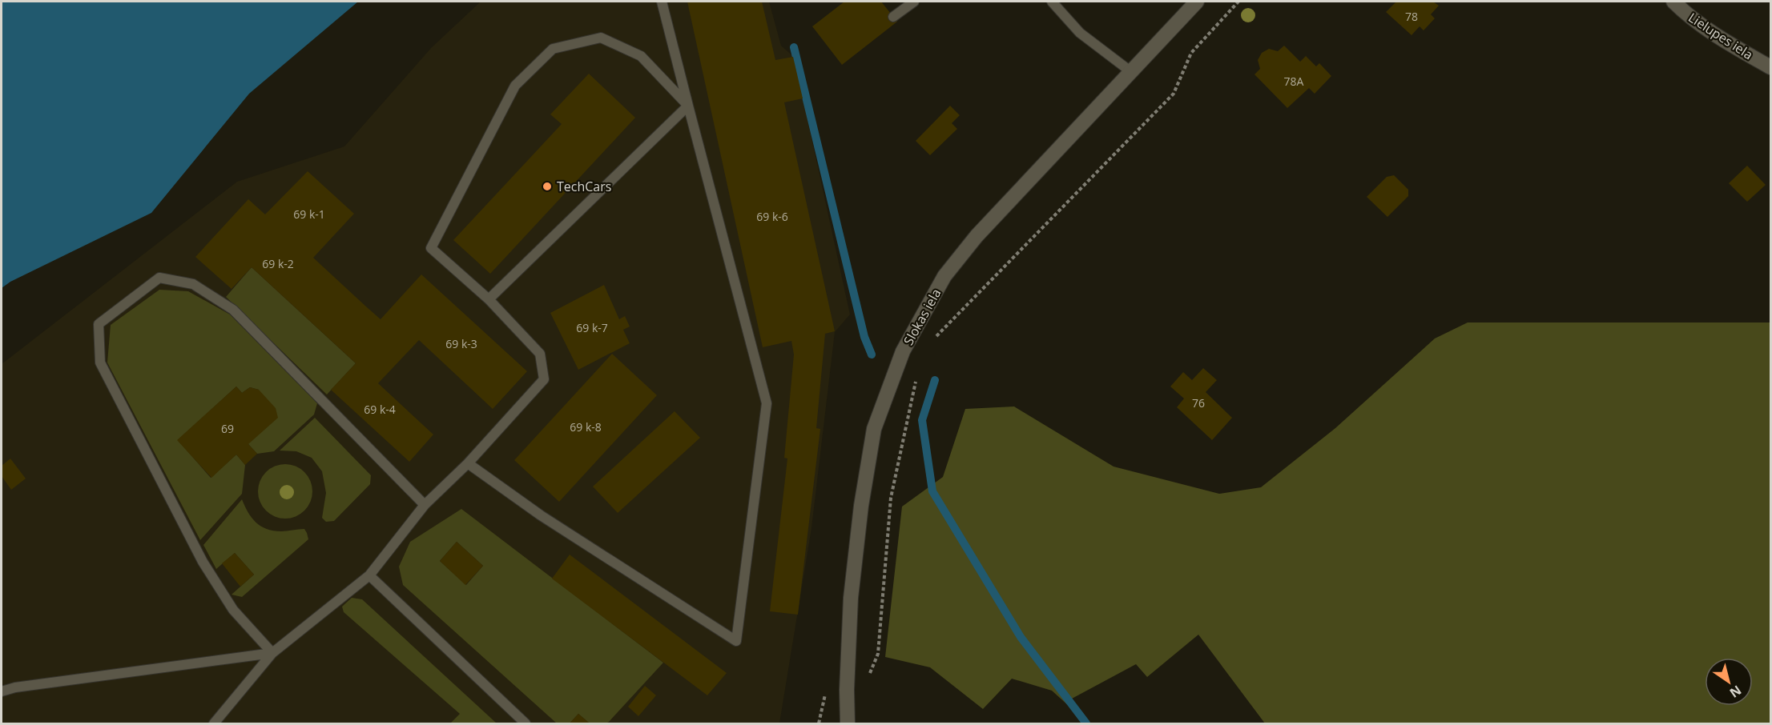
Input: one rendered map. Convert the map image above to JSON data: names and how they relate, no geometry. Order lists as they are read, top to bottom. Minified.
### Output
{"streets":{"main road":["Lielupes iela","Slokas iela"]},"places":["TechCars"],"house_numbers":["78","78A","69 k-1","69 k-6","69 k-2","69 k-7","69 k-3","76","69 k-4","69 k-8","69"],"north":"bottom right"}
